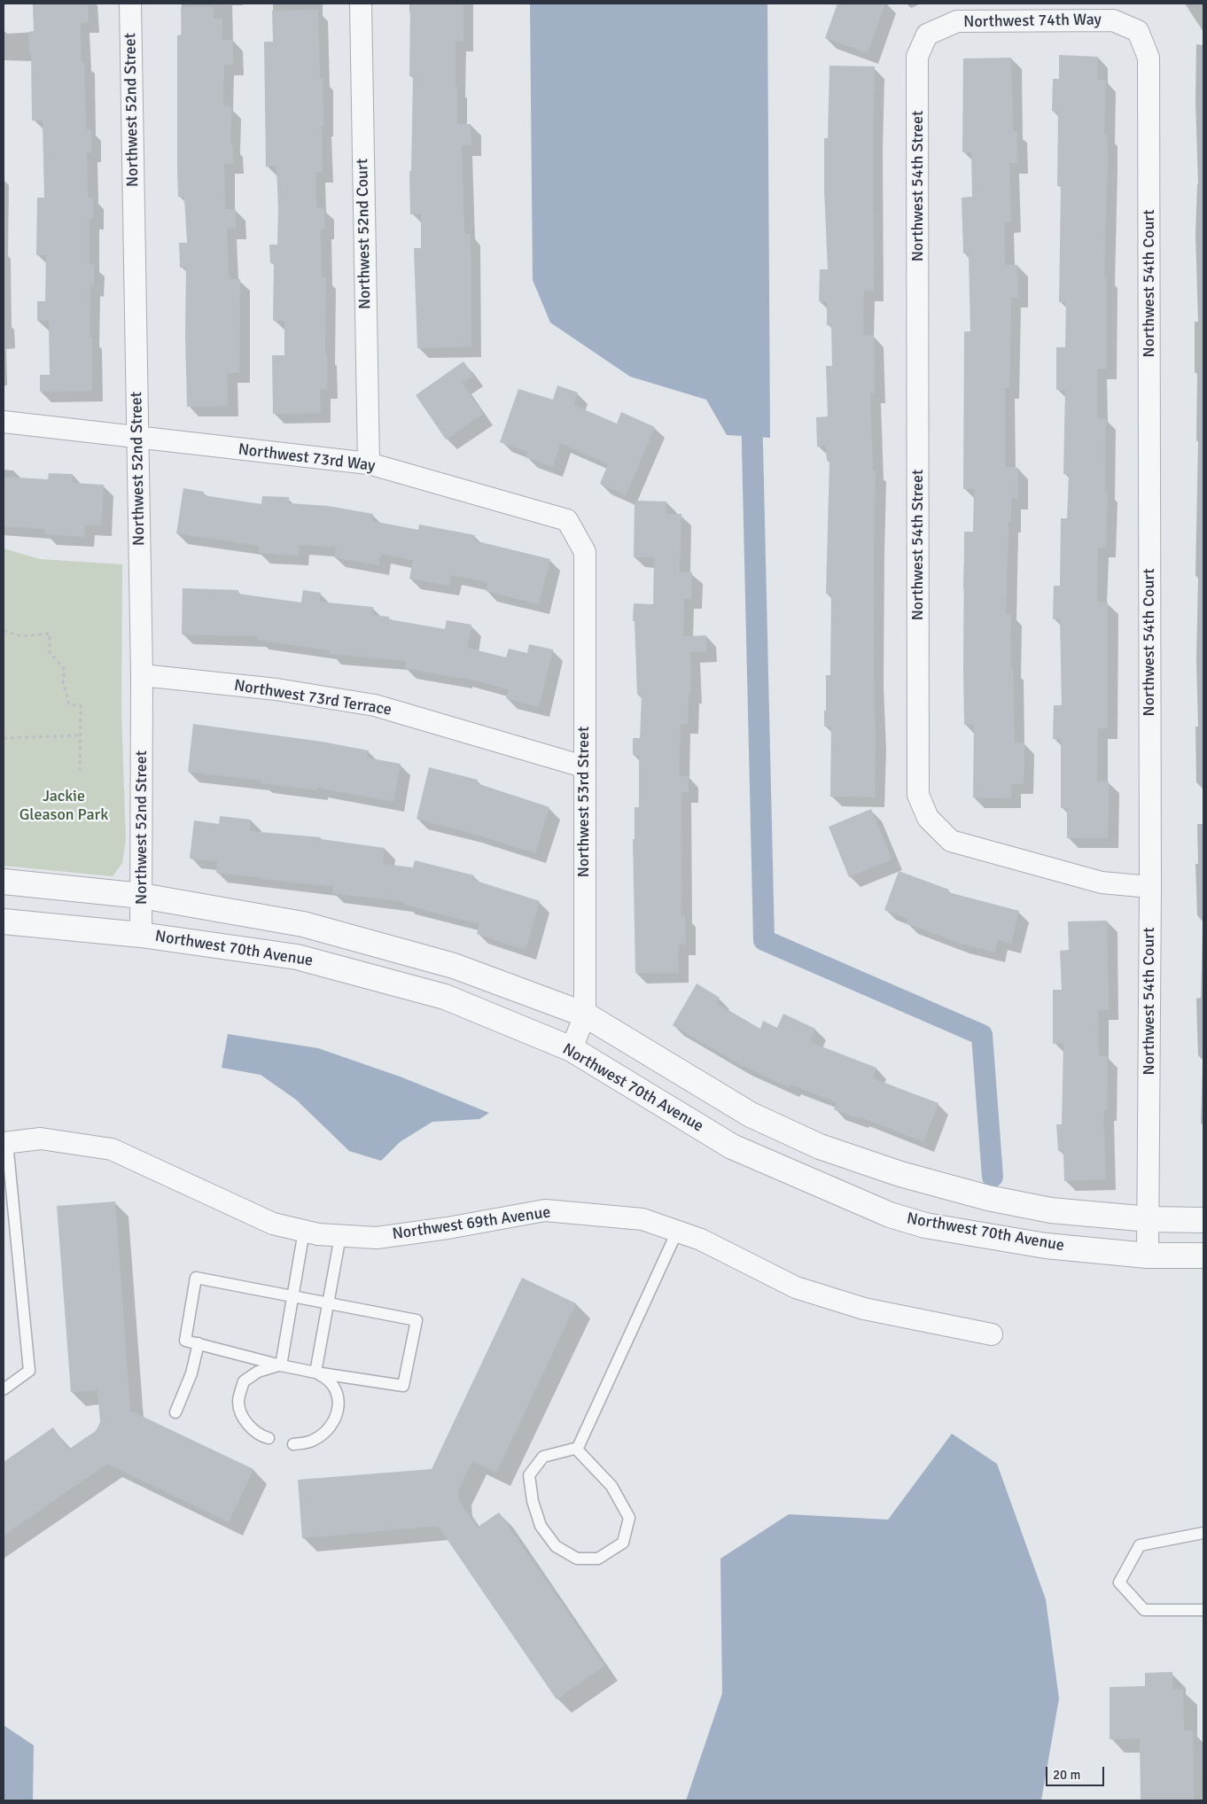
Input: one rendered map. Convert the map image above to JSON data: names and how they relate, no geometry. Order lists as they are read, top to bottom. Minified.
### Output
{"streets":{"street":["Northwest 74th Way","Northwest 52nd Street","Northwest 54th Street","Northwest 52nd Court","Northwest 54th Court","Northwest 73rd Way","Northwest 73rd Terrace","Northwest 53rd Street","Northwest 70th Avenue","Northwest 69th Avenue"]},"crossings":[["Northwest 74th Way","Northwest 54th Street"],["Northwest 74th Way","Northwest 54th Court"],["Northwest 52nd Street","Northwest 73rd Way"],["Northwest 52nd Street","Northwest 73rd Terrace"],["Northwest 52nd Street","Northwest 70th Avenue"],["Northwest 54th Street","Northwest 54th Court"],["Northwest 52nd Court","Northwest 73rd Way"],["Northwest 54th Court","Northwest 70th Avenue"],["Northwest 73rd Way","Northwest 53rd Street"],["Northwest 73rd Terrace","Northwest 53rd Street"],["Northwest 53rd Street","Northwest 70th Avenue"]],"parks":["Jackie Gleason Park"],"scale_bar":"20 m"}
